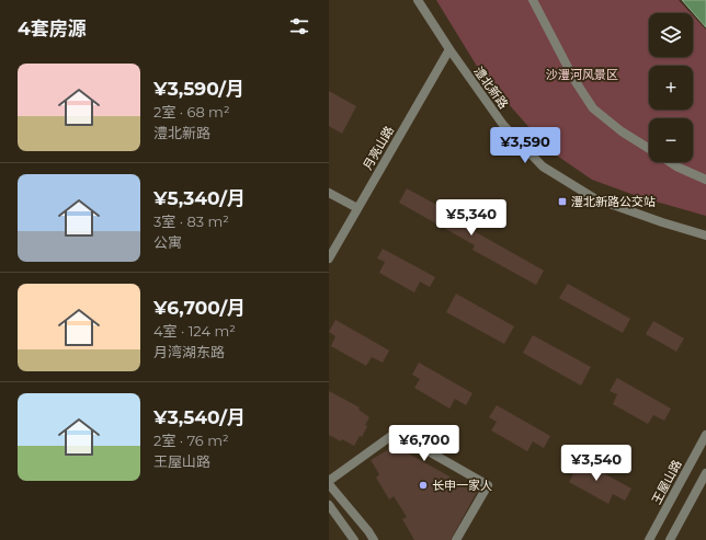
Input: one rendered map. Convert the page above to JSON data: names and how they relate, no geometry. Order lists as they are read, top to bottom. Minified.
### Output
{"streets":{"street":["澧北新路","月亮山路","王屋山路"]},"crossings":[["澧北新路","月亮山路"]],"parks":["沙澧河风景区"],"places":{"transit":["澧北新路公交站"],"other":["长申一家人"]},"page":{"heading":"4套房源","map_buttons":["+","−"],"list":[{"name":"¥3,590/月","note":"2室 · 68 m² · 澧北新路"},{"name":"¥5,340/月","note":"3室 · 83 m² · 公寓"},{"name":"¥6,700/月","note":"4室 · 124 m² · 月湾湖东路"},{"name":"¥3,540/月","note":"2室 · 76 m² · 王屋山路"}],"price":["¥3,590","¥5,340","¥6,700","¥3,540"]}}
